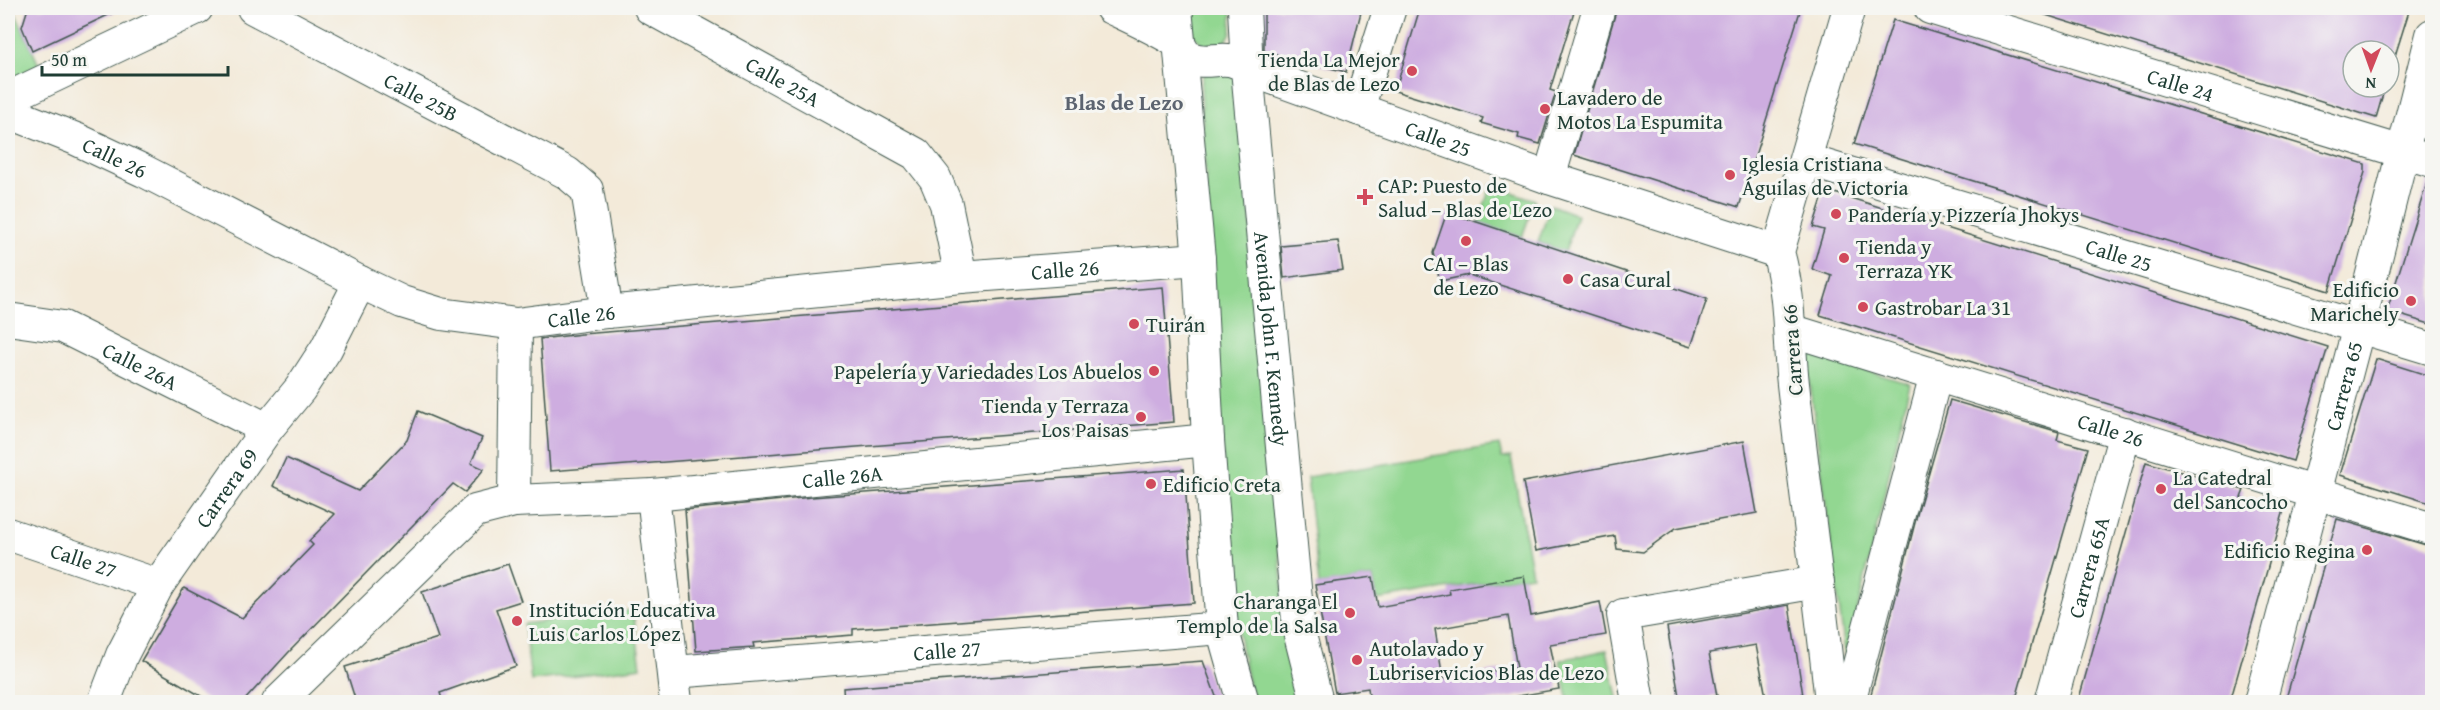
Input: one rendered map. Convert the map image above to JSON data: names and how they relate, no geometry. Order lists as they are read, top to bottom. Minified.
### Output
{"streets":{"street":["Calle 25A","Calle 24","Calle 25B","Calle 25","Calle 26","Avenida John F. Kennedy","Carrera 66","Calle 26A","Carrera 65","Carrera 69","Calle 27","Carrera 65A"]},"crossings":[["Calle 25A","Calle 26"],["Calle 24","Carrera 65"],["Calle 25B","Calle 26"],["Calle 25","Avenida John F. Kennedy"],["Calle 25","Carrera 66"],["Calle 25","Carrera 65"],["Calle 26","Carrera 66"],["Calle 26","Carrera 65"],["Calle 26","Carrera 69"],["Calle 26","Carrera 65A"],["Calle 26A","Carrera 69"],["Carrera 69","Calle 27"]],"districts":["Blas de Lezo"],"places":{"other":["Tienda La Mejor de Blas de Lezo","Lavadero de Motos La Espumita","Iglesia Cristiana Águilas de Victoria","Pandería y Pizzería Jhokys","CAI ‒ Blas de Lezo","Tienda y Terraza YK","Casa Cural","Edificio Marichely","Gastrobar La 31","Tuirán","Papelería y Variedades Los Abuelos","Tienda y Terraza Los Paisas","Edificio Creta","La Catedral del Sancocho","Edificio Regina","Charanga El Templo de la Salsa","Institución Educativa Luis Carlos López","Autolavado y Lubriservicios Blas de Lezo"],"health":["CAP: Puesto de Salud ‒ Blas de Lezo"]},"scale_bar":"50 m","north":"bottom"}
